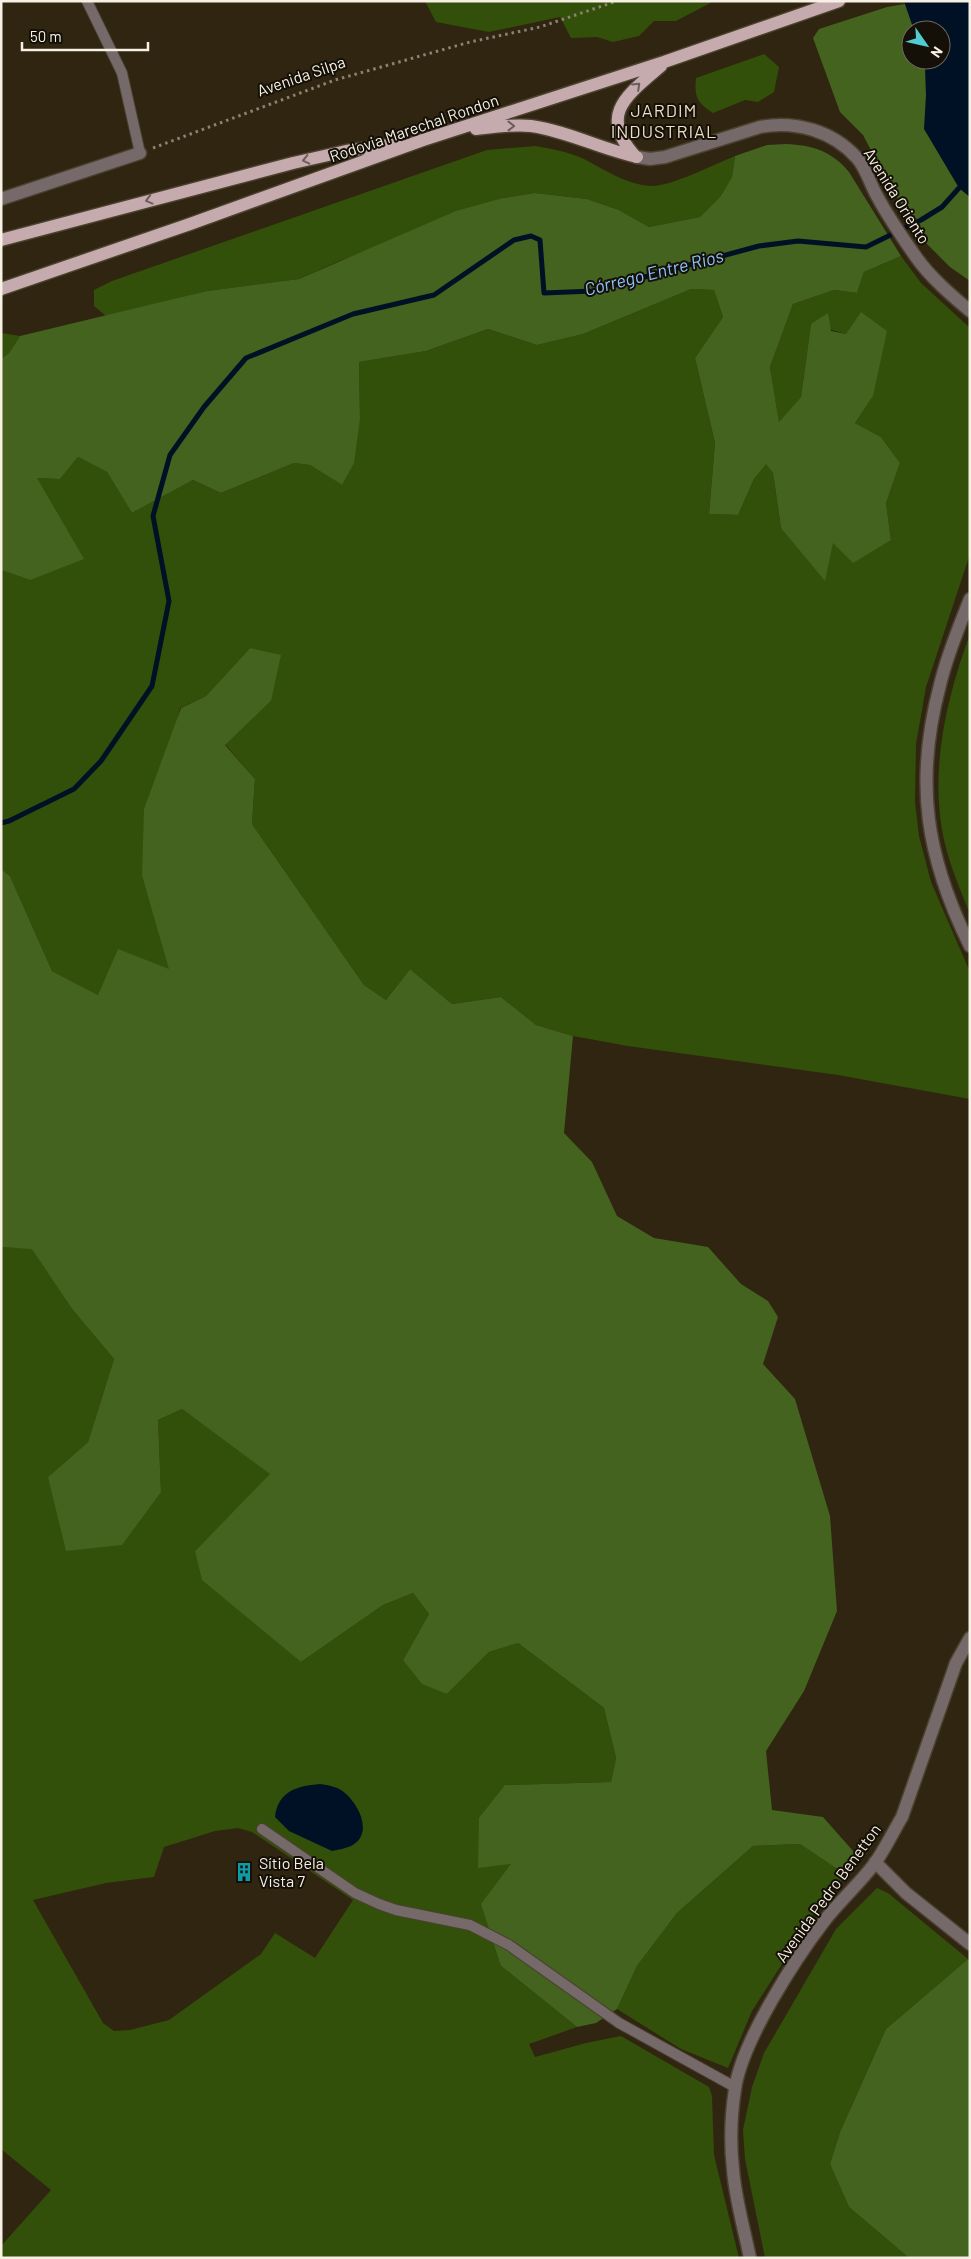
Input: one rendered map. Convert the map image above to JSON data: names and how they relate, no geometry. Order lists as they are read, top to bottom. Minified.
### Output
{"streets":{"main road":["Rodovia Marechal Rondon"],"street":["Avenida Oriento","Avenida Pedro Benetton"],"path":["Avenida Silpa"]},"districts":["JARDIM INDUSTRIAL"],"water":["Córrego Entre Rios"],"places":{"building":["Sítio Bela Vista 7"]},"scale_bar":"50 m","north":"bottom right"}
